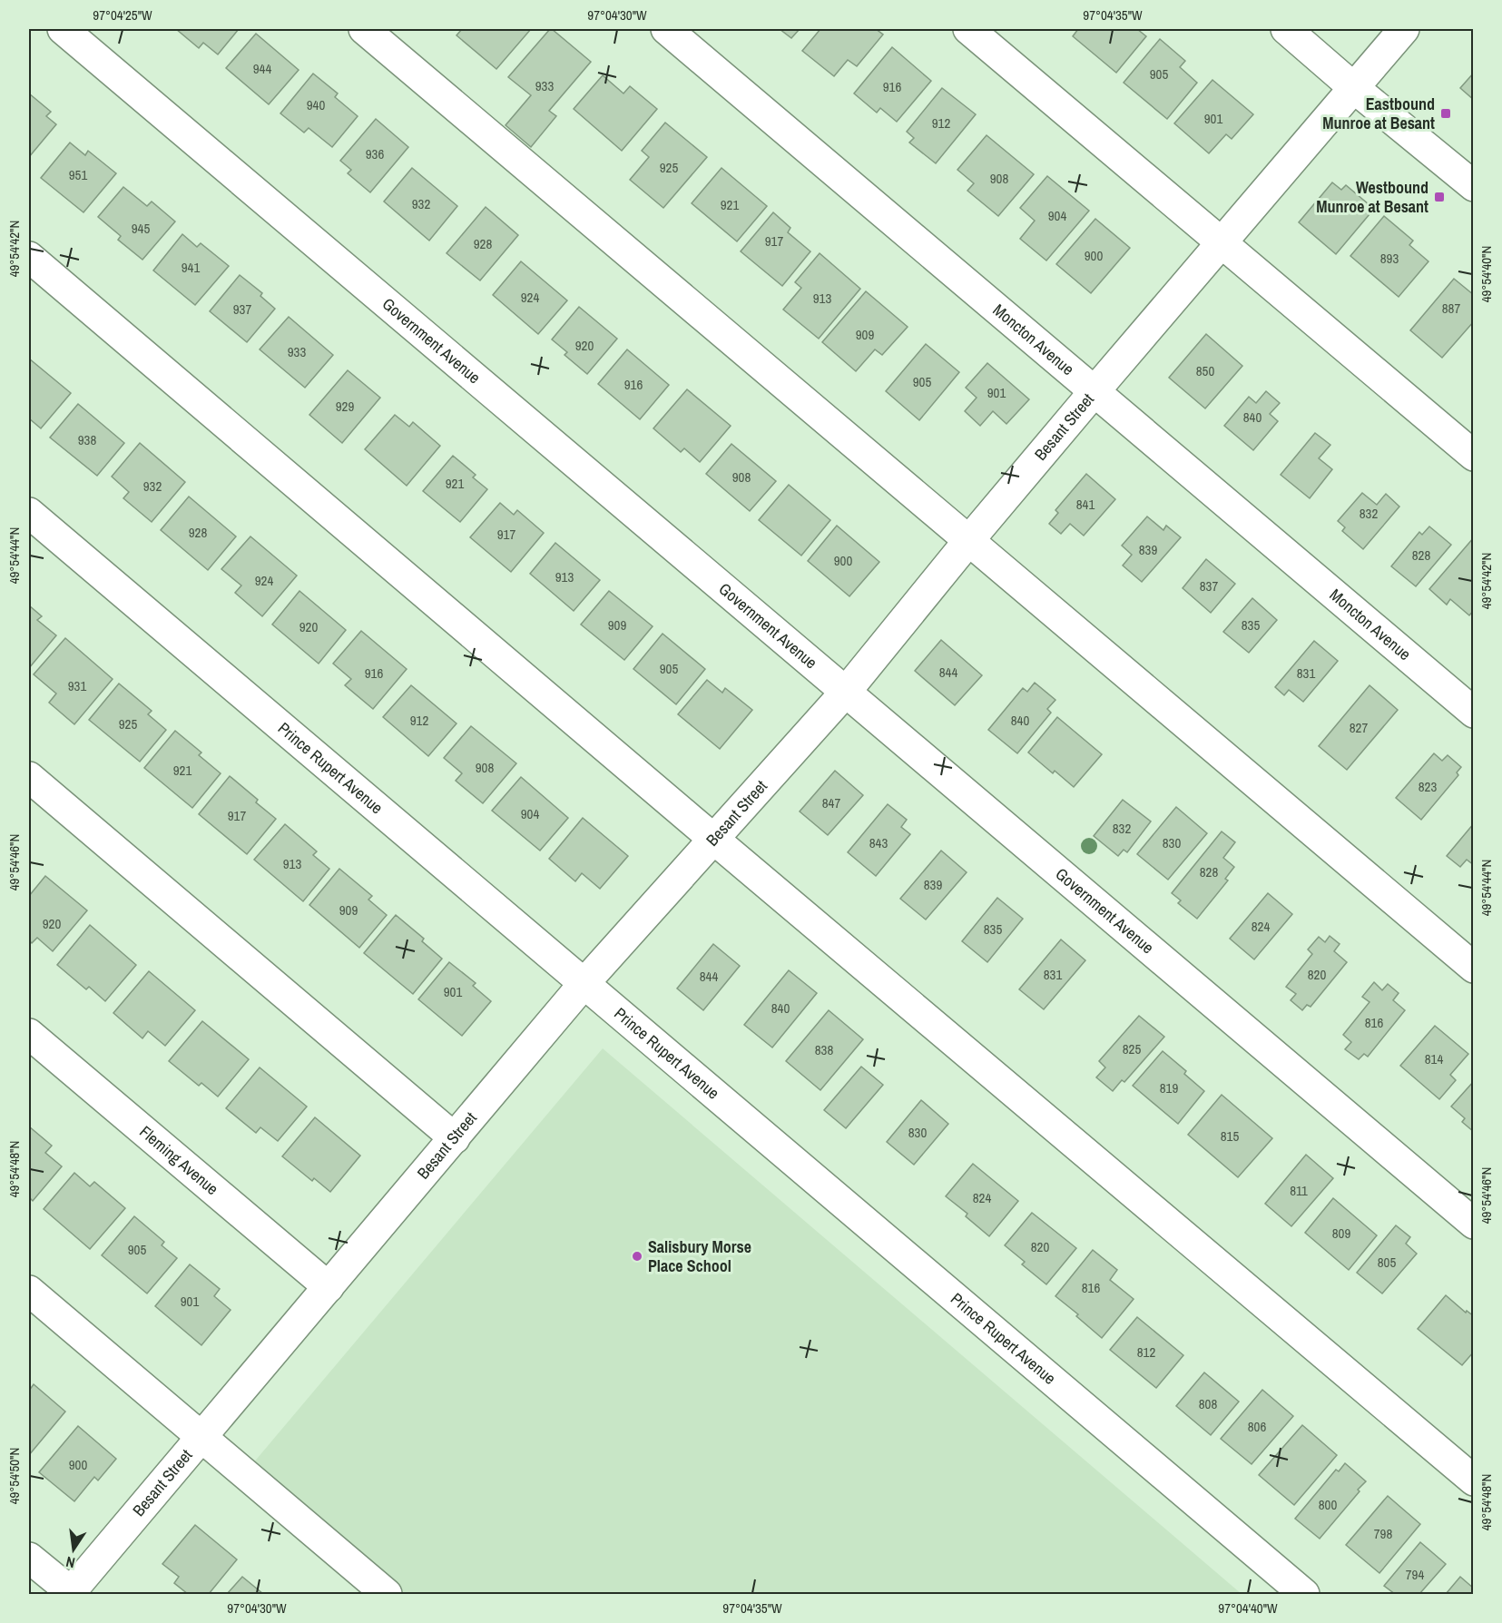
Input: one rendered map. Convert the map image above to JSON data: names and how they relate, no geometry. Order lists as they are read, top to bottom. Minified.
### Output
{"streets":{"street":["Moncton Avenue","Government Avenue","Besant Street","Prince Rupert Avenue","Fleming Avenue"]},"crossings":[["Moncton Avenue","Besant Street"],["Government Avenue","Besant Street"],["Besant Street","Prince Rupert Avenue"],["Besant Street","Fleming Avenue"]],"places":{"transit":["Eastbound Munroe at Besant","Westbound Munroe at Besant"],"other":["Salisbury Morse Place School"]},"house_numbers":["944","905","933","916","940","901","912","936","925","951","908","932","921","904","945","917","928","900","893","941","924","913","887","937","909","920","933","850","905","916","901","929","840","938","908","921","932","841","832","928","917","839","828","900","913","924","837","909","835","920","905","844","916","831","931","912","840","925","827","908","921","823","847","904","917","832","843","830","913","828","839","909","920","824","835","831","820","844","901","840","816","825","838","814","819","830","815","811","824","809","820","905","805","816","901","812","808","806","900","800","798","794"],"north":"bottom","coordinates":["97°04'25\"W","97°04'30\"W","97°04'35\"W","49°54'42\"N","49°54'40\"N","49°54'44\"N","49°54'46\"N","49°54'48\"N","49°54'50\"N","97°04'40\"W"]}
